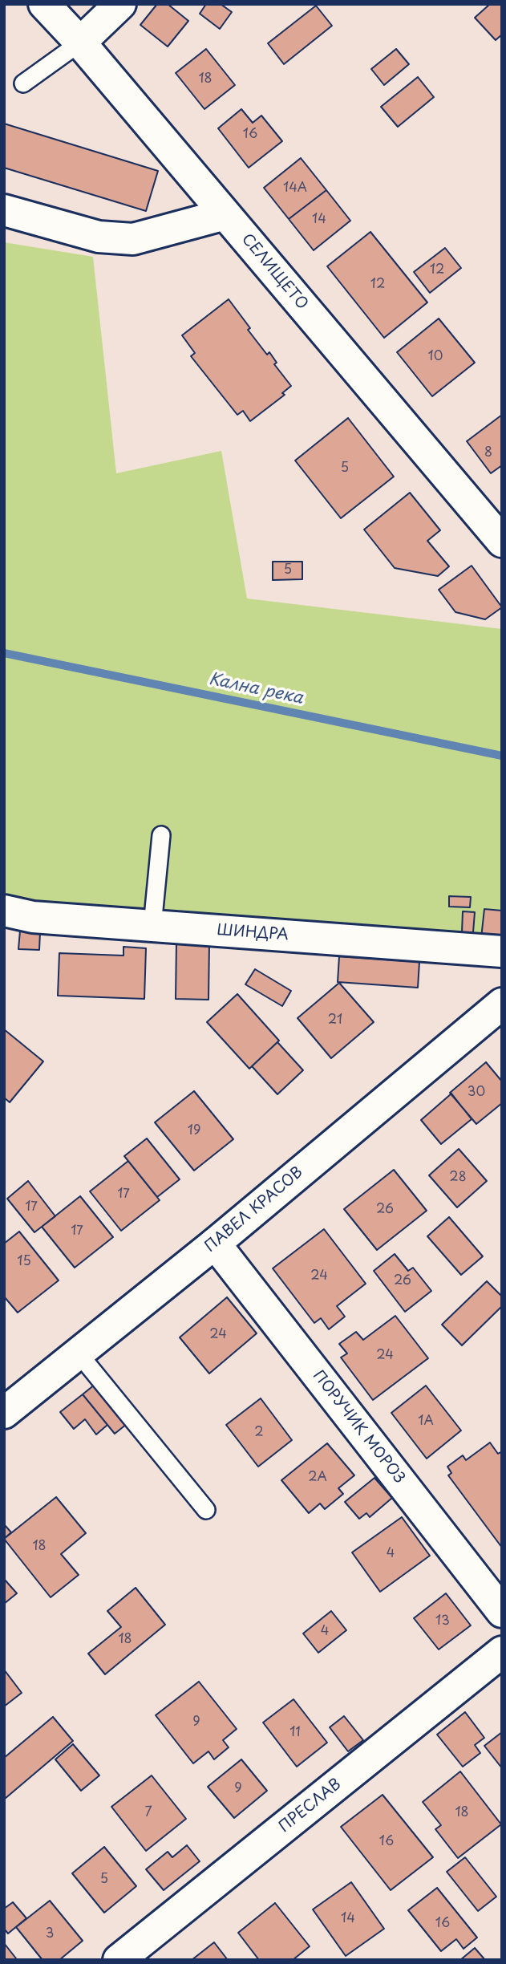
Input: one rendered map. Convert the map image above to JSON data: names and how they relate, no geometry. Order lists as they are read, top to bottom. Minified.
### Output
{"streets":{"street":["СЕЛИЩЕТО","ШИНДРА","ПАВЕЛ КРАСОВ","ПОРУЧИК МОРОЗ","ПРЕСЛАВ"]},"crossings":[["ПАВЕЛ КРАСОВ","ПОРУЧИК МОРОЗ"]],"water":["Кална река"],"house_numbers":["18","16","14А","14","12","12","10","8","5","5","21","30","19","28","17","17","26","17","15","24","26","24","24","1А","2","2A","18","4","13","4","18","9","11","9","7","18","16","5","14","16","3"]}
